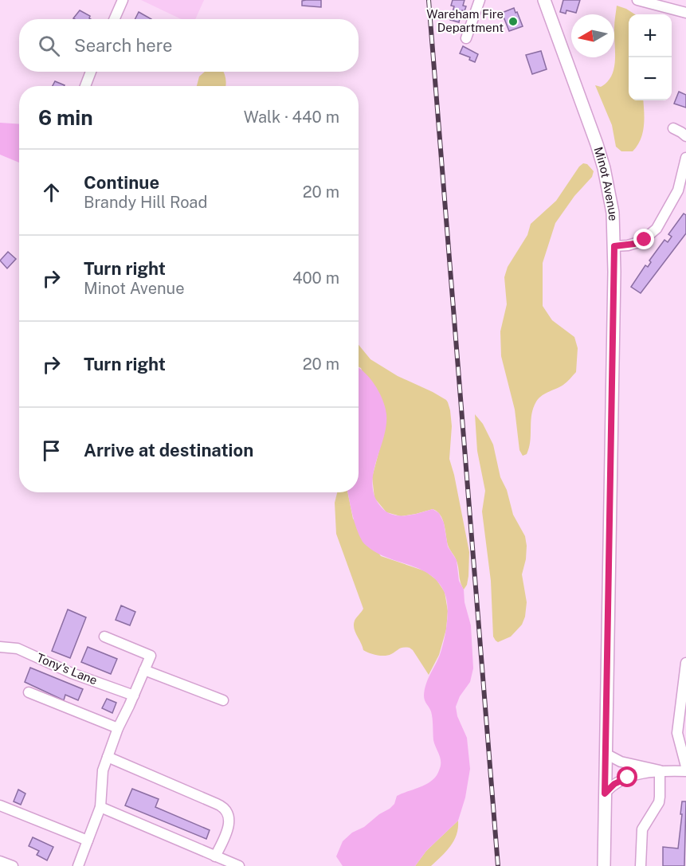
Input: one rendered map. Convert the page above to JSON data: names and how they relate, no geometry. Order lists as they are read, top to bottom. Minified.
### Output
{"streets":{"main road":["Minot Avenue"],"street":["Tony's Lane"]},"places":["Wareham Fire Department"],"north":"left","page":{"map_buttons":["+","−"],"search":"Search here","heading":["6 min","Walk · 440 m"],"list":[["Continue","Brandy Hill Road","20 m"],["Turn right","Minot Avenue","400 m"],["Turn right","20 m"],"Arrive at destination"]}}
